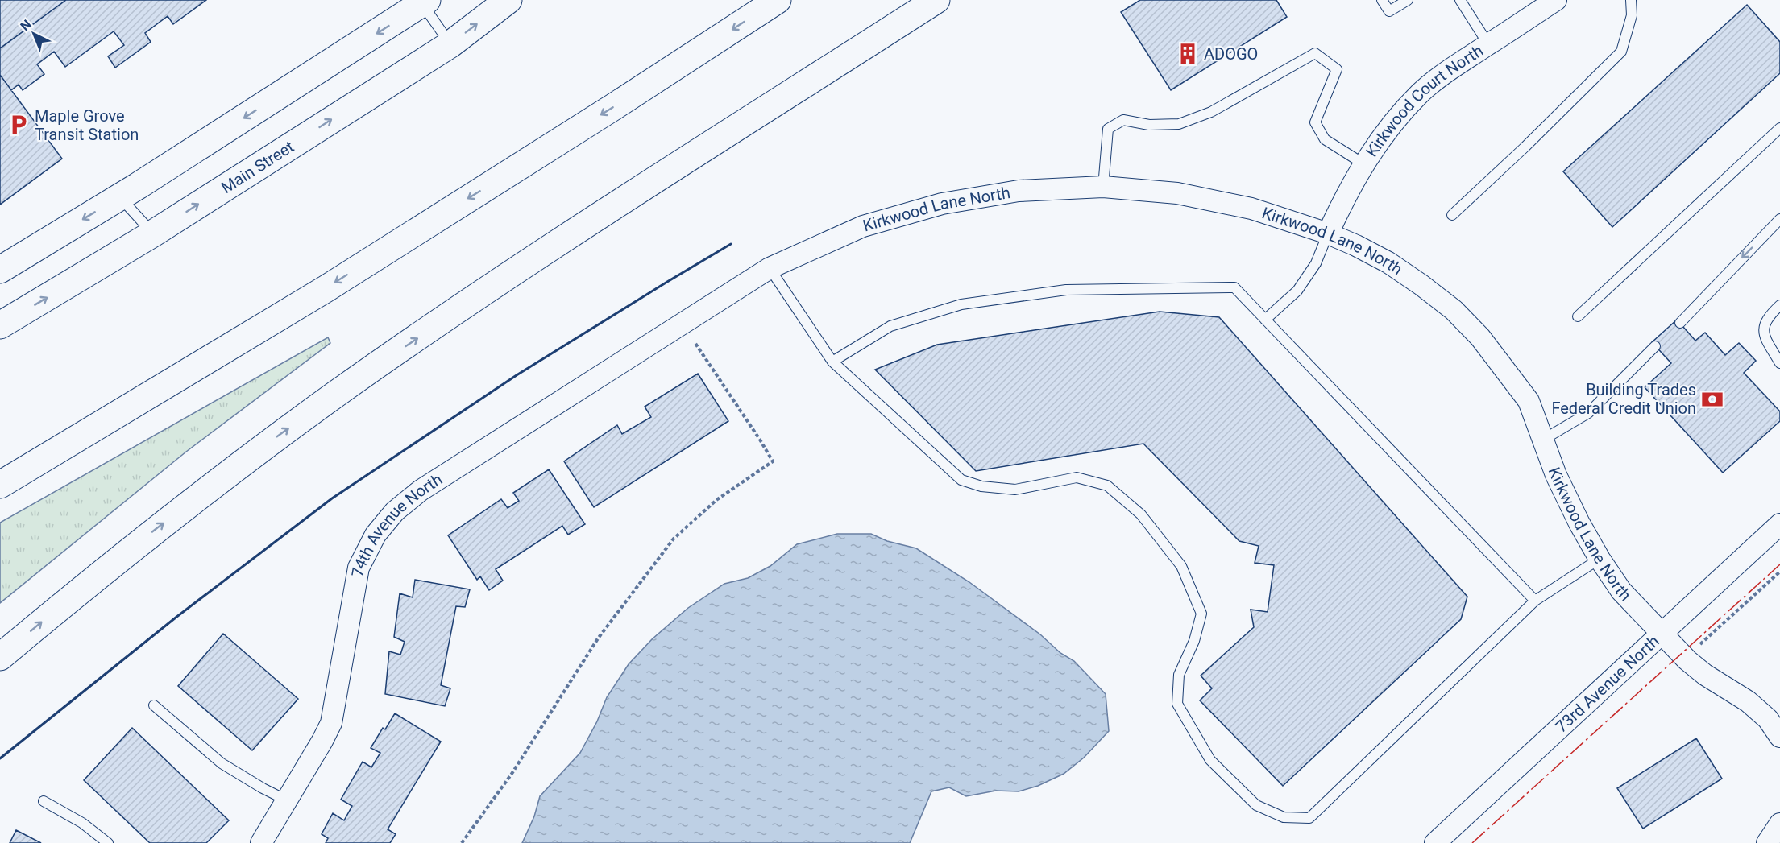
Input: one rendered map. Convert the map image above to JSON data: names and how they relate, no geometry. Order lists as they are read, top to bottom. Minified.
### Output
{"streets":{"main road":["Main Street"],"street":["Kirkwood Court North","Kirkwood Lane North","74th Avenue North","73rd Avenue North"]},"crossings":[["Kirkwood Court North","Kirkwood Lane North"],["Kirkwood Lane North","74th Avenue North"],["Kirkwood Lane North","73rd Avenue North"]],"places":{"building":["ADOGO"],"parking":["Maple Grove Transit Station"],"bank":["Building Trades Federal Credit Union"]},"north":"top left"}
